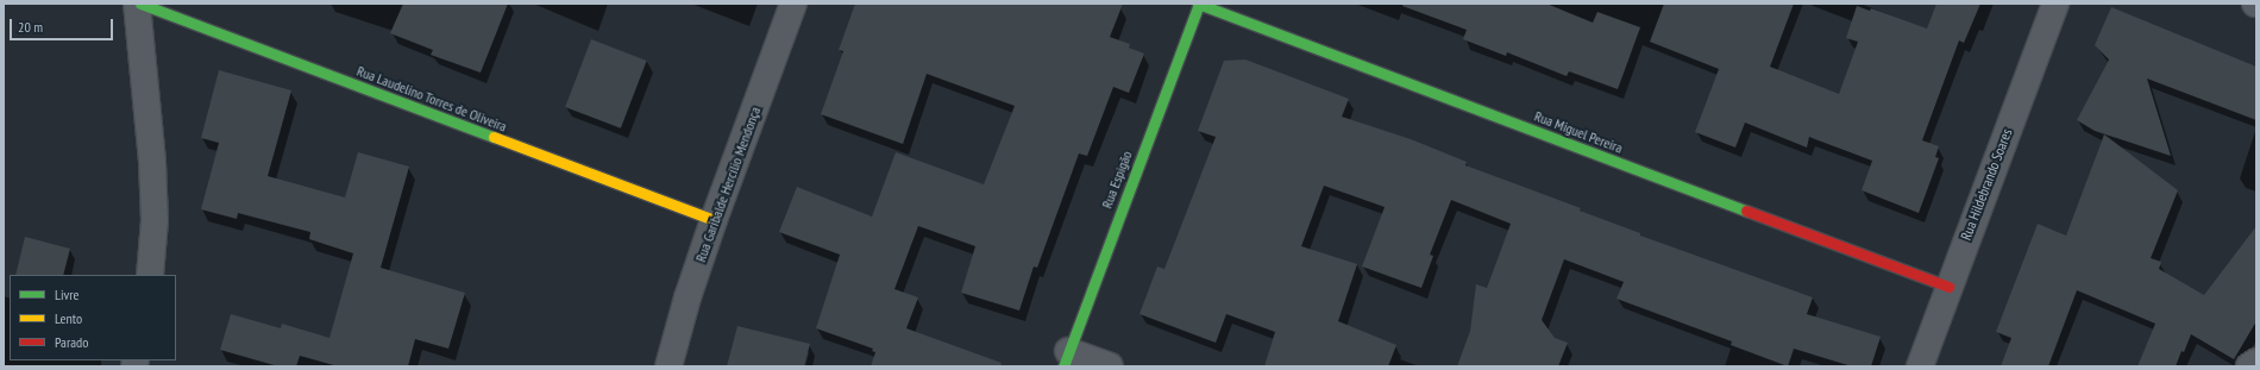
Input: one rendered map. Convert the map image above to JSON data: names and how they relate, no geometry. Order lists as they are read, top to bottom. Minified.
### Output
{"streets":{"street":["Rua Laudelino Torres de Oliveira","Rua Miguel Pereira","Rua Espigão","Rua Garibalde Hercílio Mendonça","Rua Hildebrando Soares"]},"crossings":[["Rua Laudelino Torres de Oliveira","Rua Garibalde Hercílio Mendonça"],["Rua Miguel Pereira","Rua Espigão"],["Rua Miguel Pereira","Rua Hildebrando Soares"]],"legend":["Livre","Lento","Parado"],"scale_bar":"20 m"}
